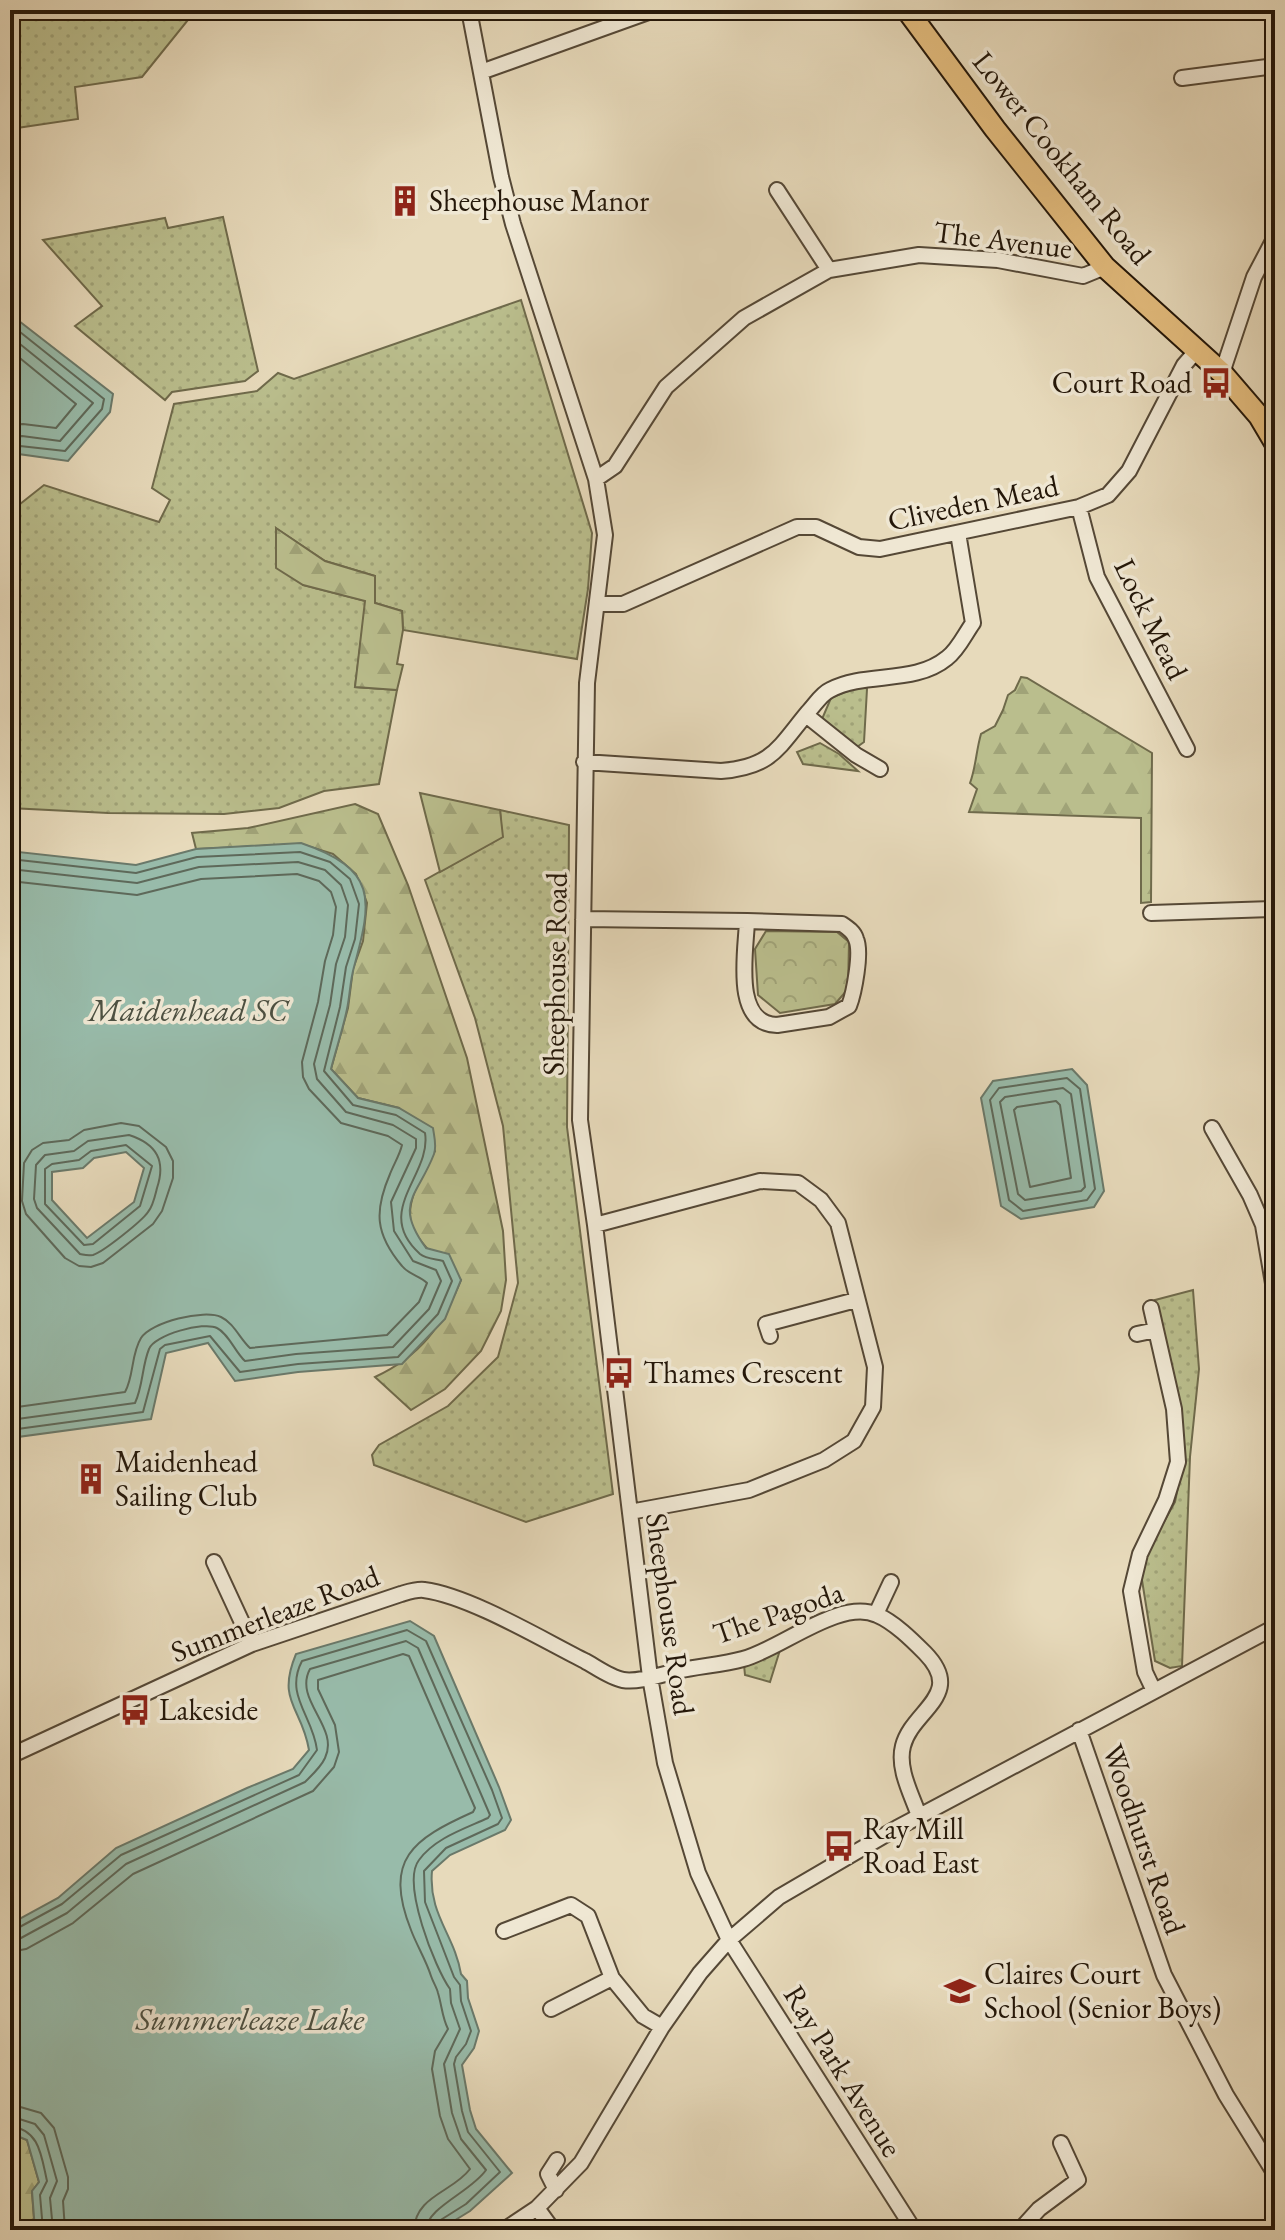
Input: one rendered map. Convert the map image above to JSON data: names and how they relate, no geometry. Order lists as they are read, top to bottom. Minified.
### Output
{"streets":{"main road":["Lower Cookham Road"],"street":["The Avenue","Cliveden Mead","Lock Mead","Sheephouse Road","The Pagoda","Summerleaze Road","Woodhurst Road","Ray Park Avenue"]},"crossings":[["Lower Cookham Road","The Avenue"],["Lower Cookham Road","Cliveden Mead"],["The Avenue","Sheephouse Road"],["Cliveden Mead","Lock Mead"],["Cliveden Mead","Sheephouse Road"],["Sheephouse Road","The Pagoda"],["Sheephouse Road","Summerleaze Road"],["Sheephouse Road","Ray Park Avenue"],["The Pagoda","Summerleaze Road"]],"water":["Maidenhead SC","Summerleaze Lake"],"places":{"building":["Sheephouse Manor","Maidenhead Sailing Club"],"bus stop":["Court Road","Thames Crescent","Lakeside","Ray Mill Road East"],"school or university":["Claires Court School (Senior Boys)"]}}
